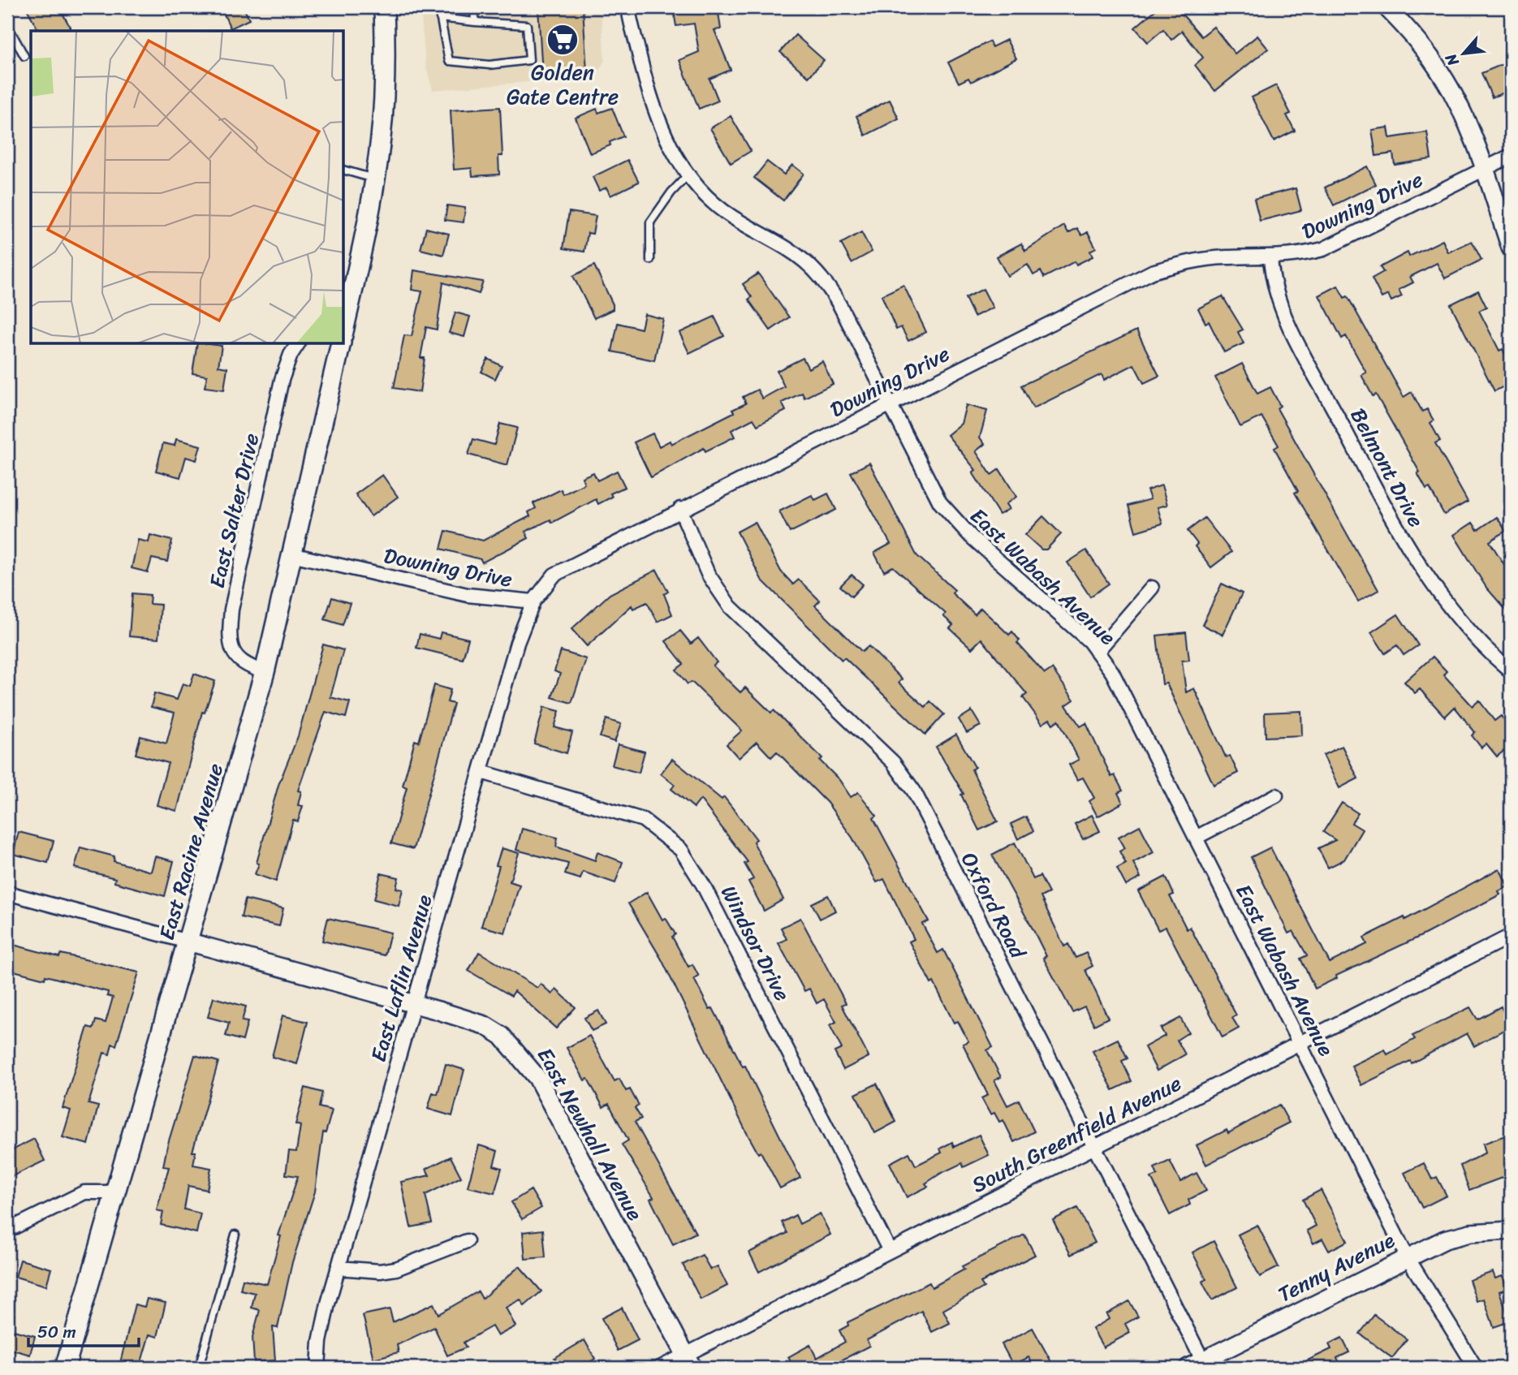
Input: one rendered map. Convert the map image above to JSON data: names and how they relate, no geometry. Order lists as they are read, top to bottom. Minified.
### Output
{"streets":{"main road":["East Racine Avenue"],"street":["Downing Drive","Belmont Drive","East Salter Drive","East Wabash Avenue","Oxford Road","Windsor Drive","East Laflin Avenue","East Newhall Avenue","South Greenfield Avenue","Tenny Avenue"]},"crossings":[["Downing Drive","Belmont Drive"],["Downing Drive","East Wabash Avenue"],["Downing Drive","East Racine Avenue"],["Downing Drive","Oxford Road"],["Downing Drive","East Laflin Avenue"],["East Salter Drive","East Racine Avenue"],["East Wabash Avenue","South Greenfield Avenue"],["East Wabash Avenue","Tenny Avenue"],["East Racine Avenue","East Newhall Avenue"],["Oxford Road","South Greenfield Avenue"],["Oxford Road","Tenny Avenue"],["Windsor Drive","East Laflin Avenue"],["Windsor Drive","South Greenfield Avenue"],["East Laflin Avenue","East Newhall Avenue"],["East Newhall Avenue","South Greenfield Avenue"]],"places":{"supermarket":["Golden Gate Centre"]},"scale_bar":"50 m","north":"bottom left"}
